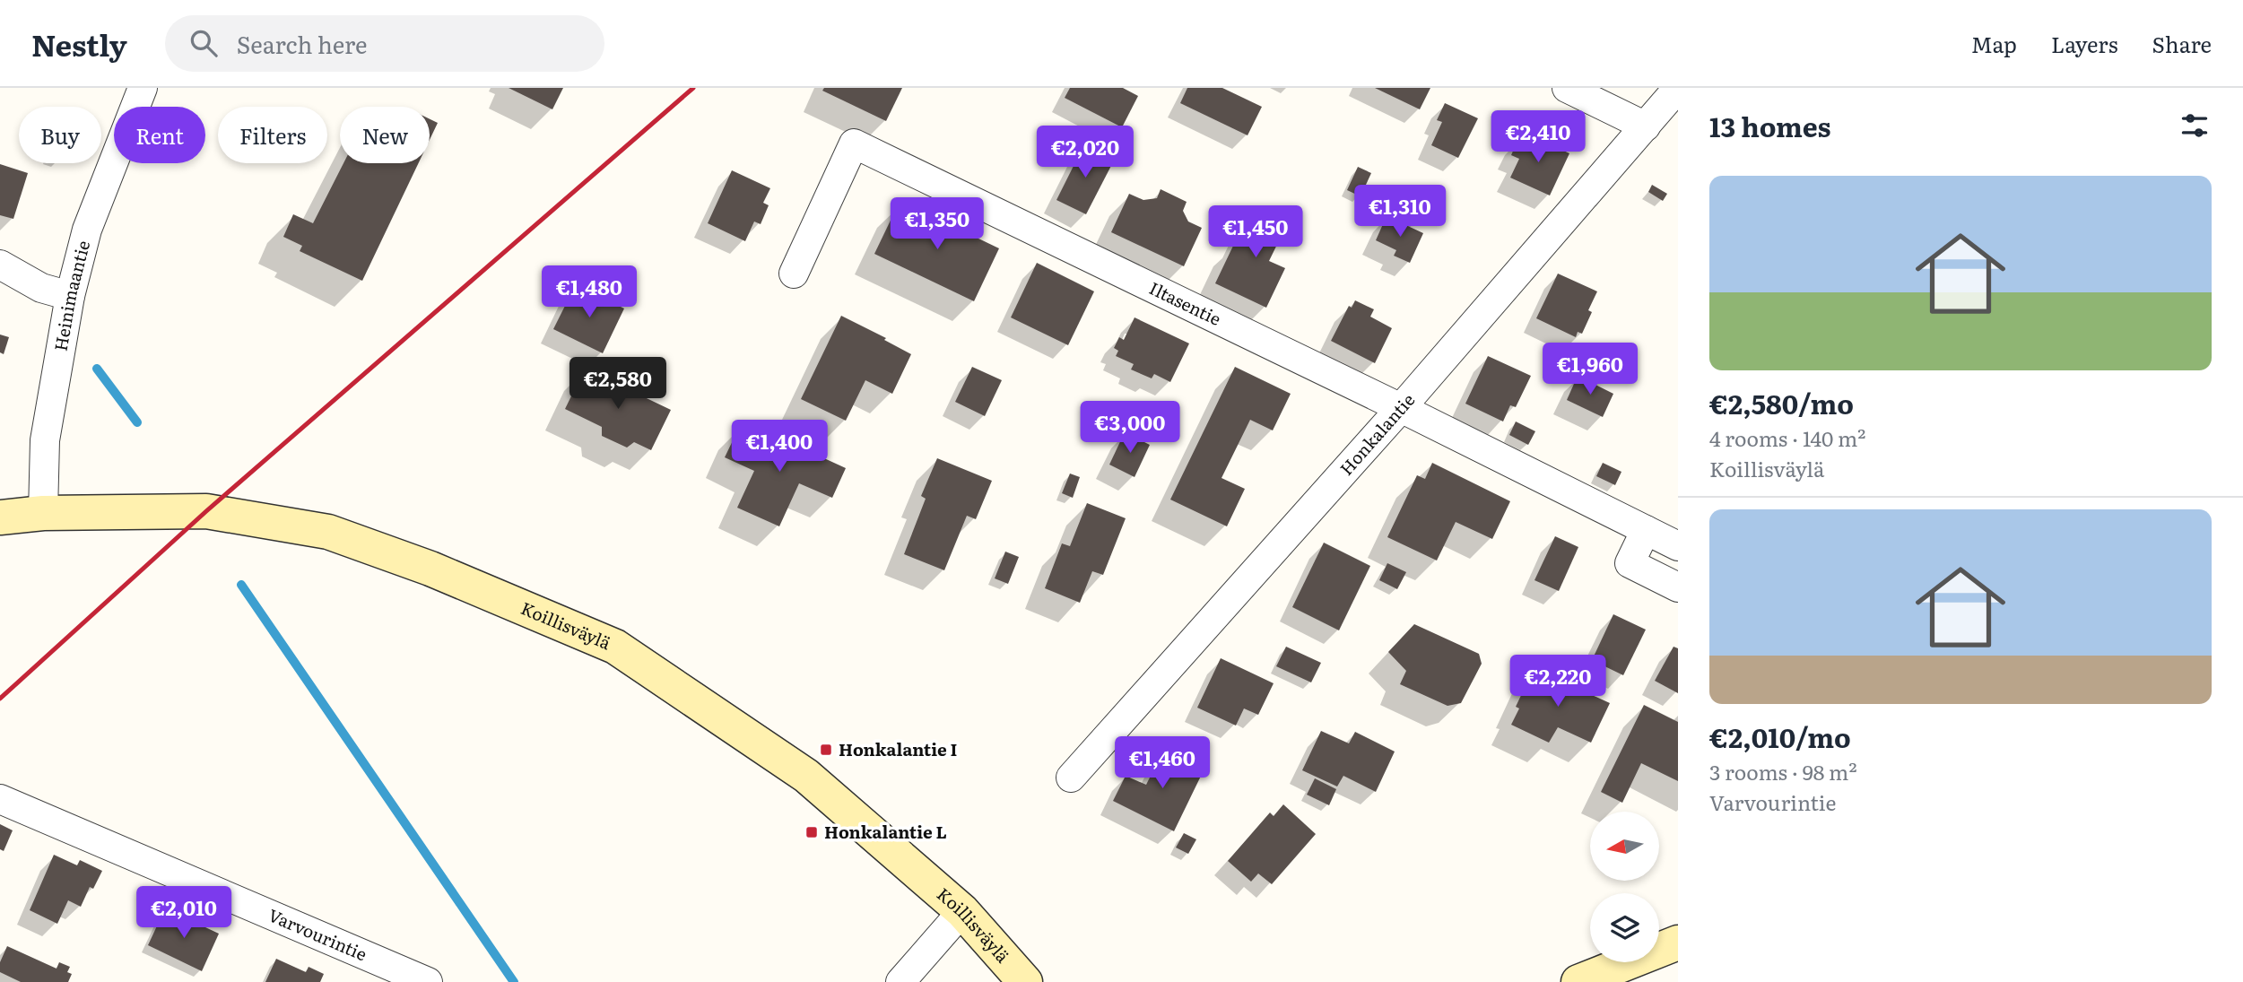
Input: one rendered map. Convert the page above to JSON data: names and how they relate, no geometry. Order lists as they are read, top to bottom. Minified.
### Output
{"streets":{"main road":["Koillisväylä"],"street":["Heinimaantie","Iltasentie","Honkalantie","Varvourintie"]},"crossings":[["Heinimaantie","Koillisväylä"],["Iltasentie","Honkalantie"]],"places":{"transit":["Honkalantie I","Honkalantie L"]},"north":"left","page":{"header":"Nestly","search":"Search here","nav":["Map","Layers","Share"],"heading":"13 homes","chip":["Buy","Rent","Filters","New"],"price":["€2,410","€2,020","€1,310","€1,350","€1,450","€1,480","€1,960","€2,580","€3,000","€1,400","€2,220","€1,460","€2,010"],"list":[{"name":"€2,580/mo","note":"4 rooms · 140 m² · Koillisväylä"},{"name":"€2,010/mo","note":"3 rooms · 98 m² · Varvourintie"}]}}
